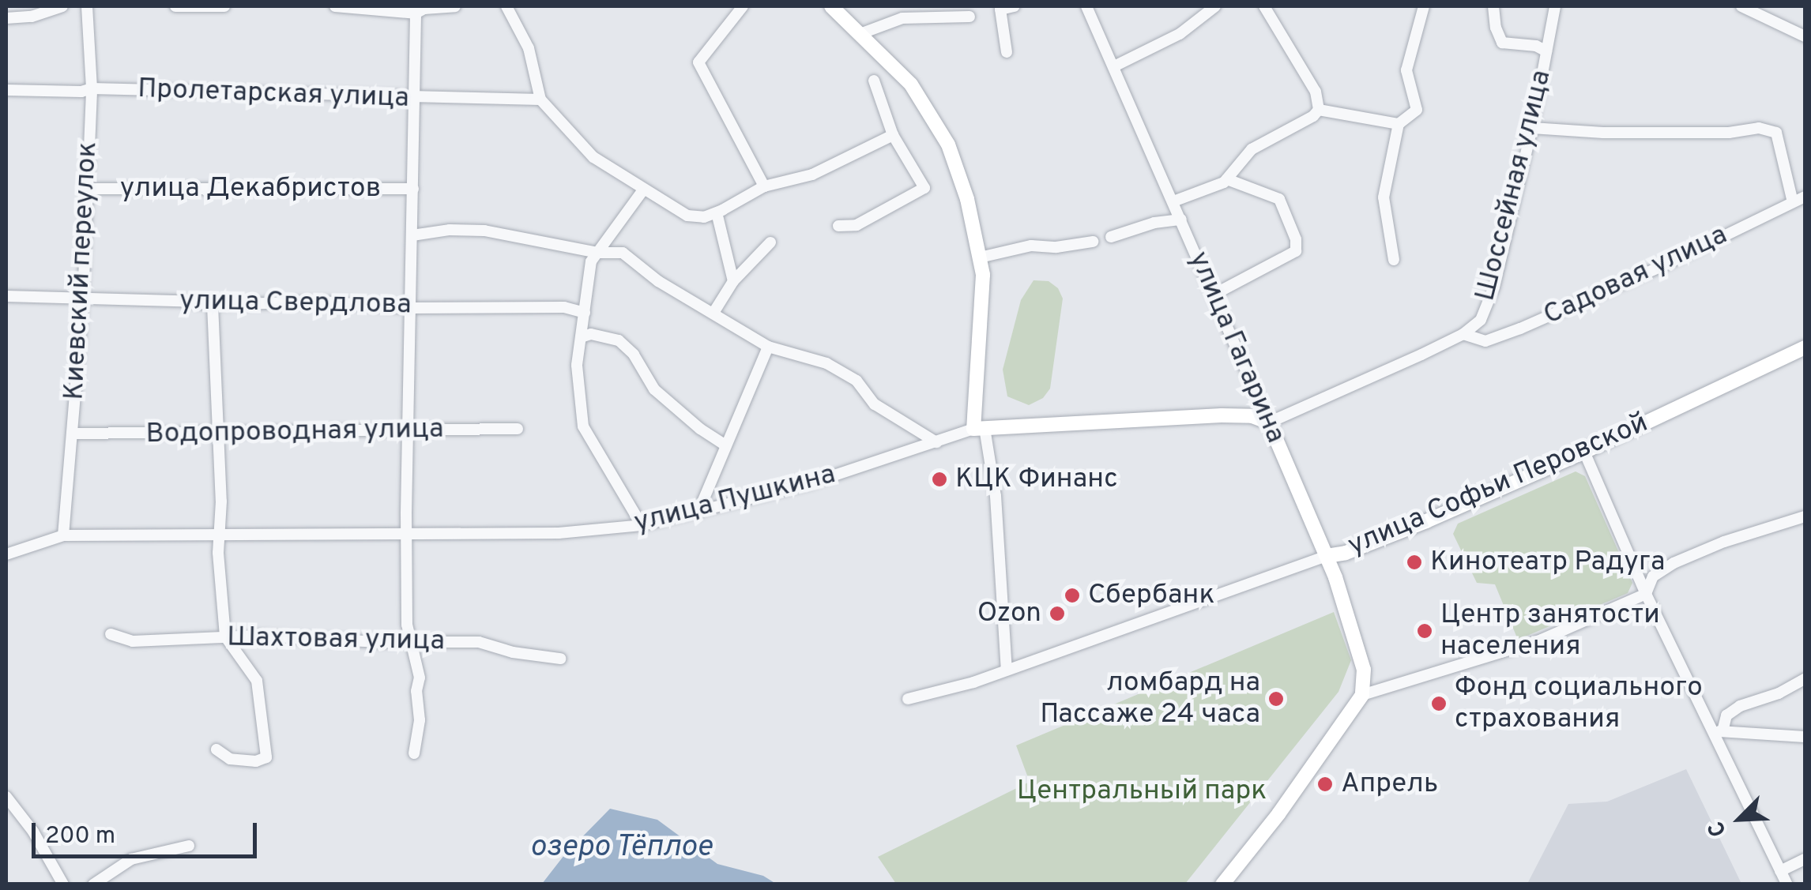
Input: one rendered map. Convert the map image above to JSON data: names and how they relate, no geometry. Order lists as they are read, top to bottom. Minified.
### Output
{"streets":{"main road":["улица Гагарина","улица Софьи Перовской","улица Пушкина"],"street":["Пролетарская улица","Шоссейная улица","улица Декабристов","Киевский переулок","Садовая улица","улица Свердлова","Водопроводная улица","Шахтовая улица"]},"crossings":[["Пролетарская улица","Киевский переулок"],["Шоссейная улица","Садовая улица"],["Шоссейная улица","улица Гагарина"],["Шоссейная улица","улица Пушкина"],["улица Декабристов","Киевский переулок"],["Киевский переулок","улица Свердлова"],["Киевский переулок","Водопроводная улица"],["Киевский переулок","улица Пушкина"],["улица Гагарина","улица Софьи Перовской"],["улица Гагарина","улица Пушкина"]],"water":["озеро Тёплое"],"parks":["Центральный парк"],"places":["КЦК Финанс","Кинотеатр Радуга","Сбербанк","Ozon","Центр занятости населения","ломбард на Пассаже 24 часа","Фонд социального страхования","Апрель"],"scale_bar":"200 m","north":"bottom left"}
